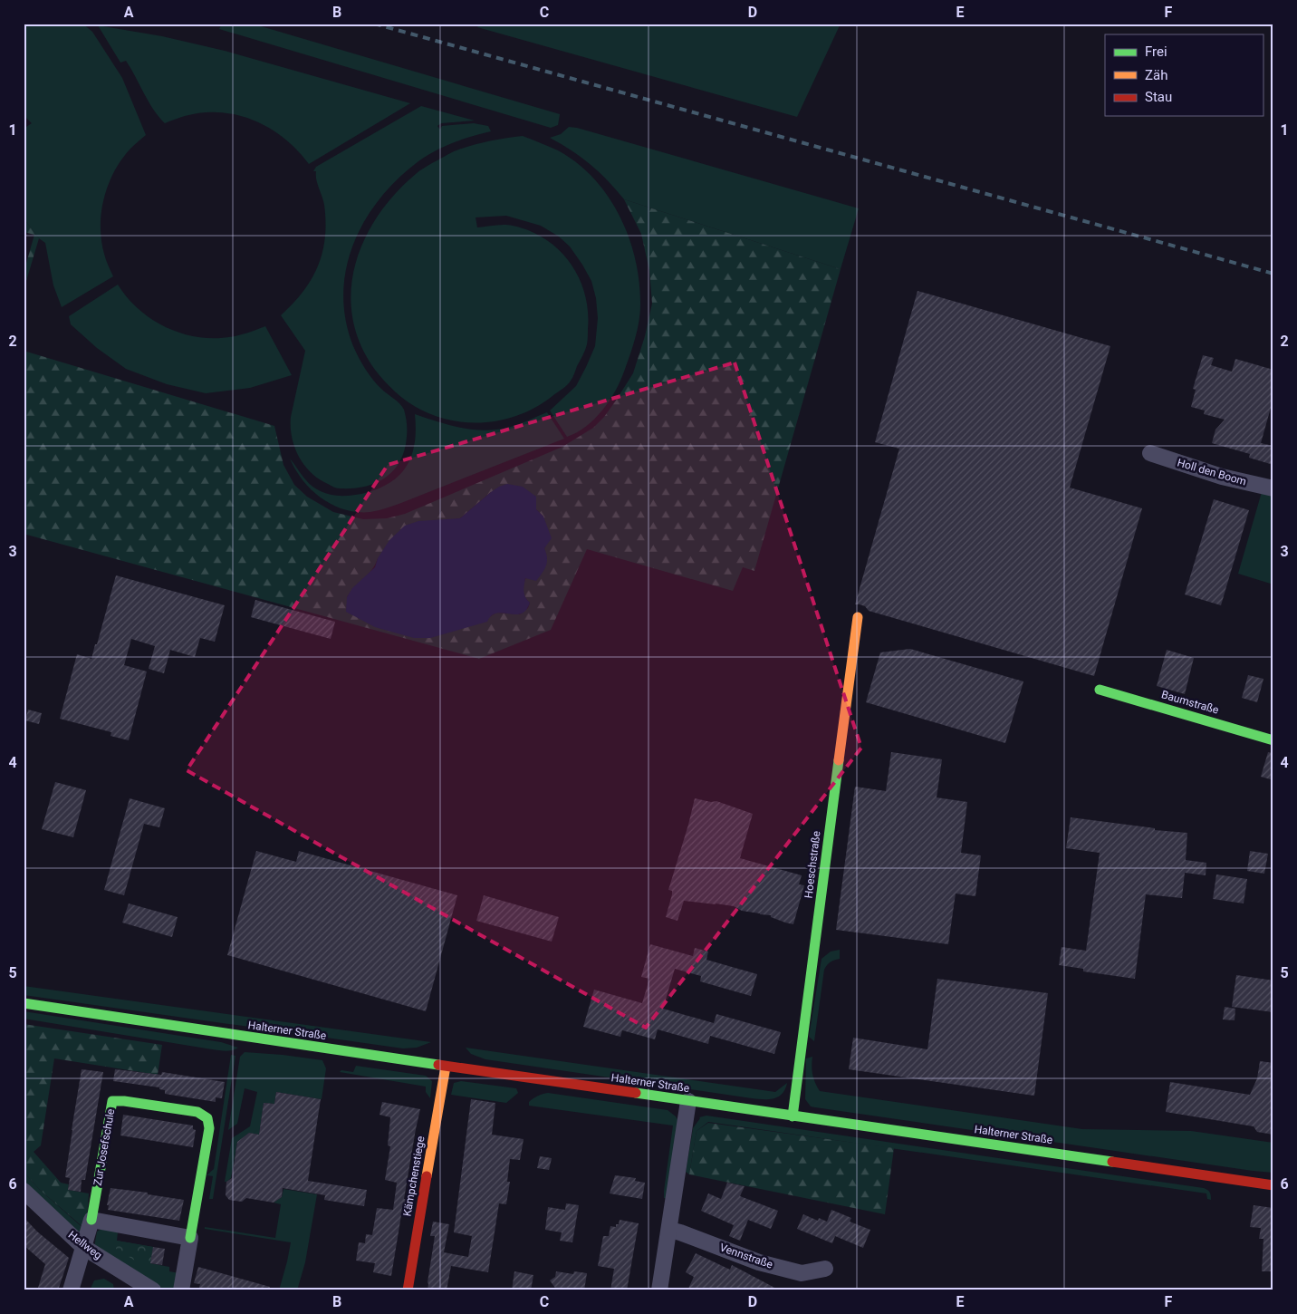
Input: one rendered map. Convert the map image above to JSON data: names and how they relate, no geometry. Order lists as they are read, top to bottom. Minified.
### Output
{"streets":{"main road":["Baumstraße","Hoeschstraße","Halterner Straße","Zur Josefschule","Kämpchenstiege"],"street":["Holl den Boom","Hellweg","Vennstraße"]},"crossings":[["Hoeschstraße","Halterner Straße"],["Halterner Straße","Kämpchenstiege"],["Zur Josefschule","Hellweg"]],"legend":["Frei","Zäh","Stau"],"grid":{"columns":["A","B","C","D","E","F"],"rows":["1","2","3","4","5","6"]}}
